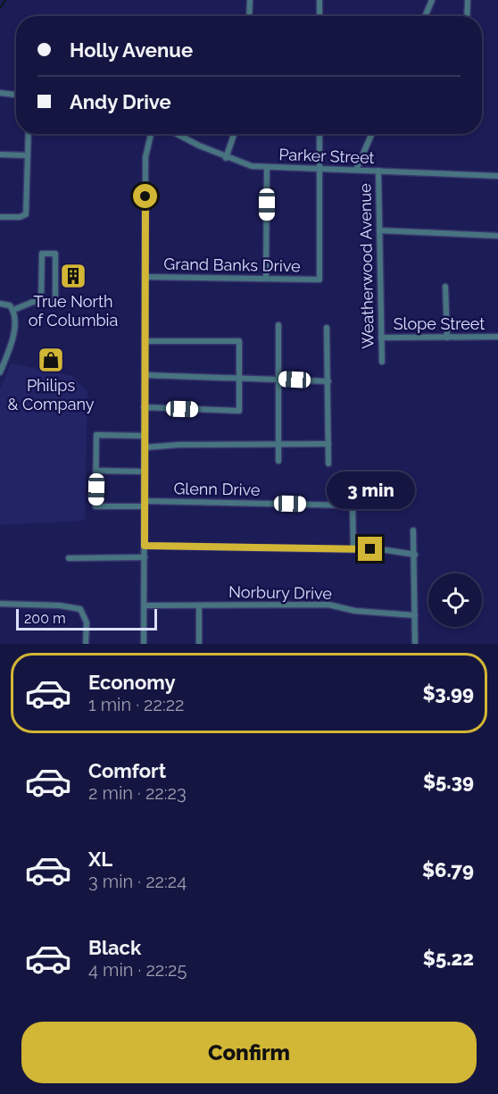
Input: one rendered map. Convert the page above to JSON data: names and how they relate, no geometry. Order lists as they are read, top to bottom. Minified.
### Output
{"streets":{"street":["Parker Street","Grand Banks Drive","Weatherwood Avenue","Slope Street","Glenn Drive","Norbury Drive"]},"crossings":[["Parker Street","Grand Banks Drive"],["Parker Street","Weatherwood Avenue"],["Weatherwood Avenue","Slope Street"]],"places":{"building":["True North of Columbia"],"shop":["Philips & Company"]},"scale_bar":"200 m","page":{"banner":["Holly Avenue","Andy Drive"],"bubble":"3 min","scale":"200 m","list":[{"name":"Economy","note":"1 min · 22:22","value":"$3.99"},{"name":"Comfort","note":"2 min · 22:23","value":"$5.39"},{"name":"XL","note":"3 min · 22:24","value":"$6.79"},{"name":"Black","note":"4 min · 22:25","value":"$5.22"}],"buttons":"Confirm"}}
